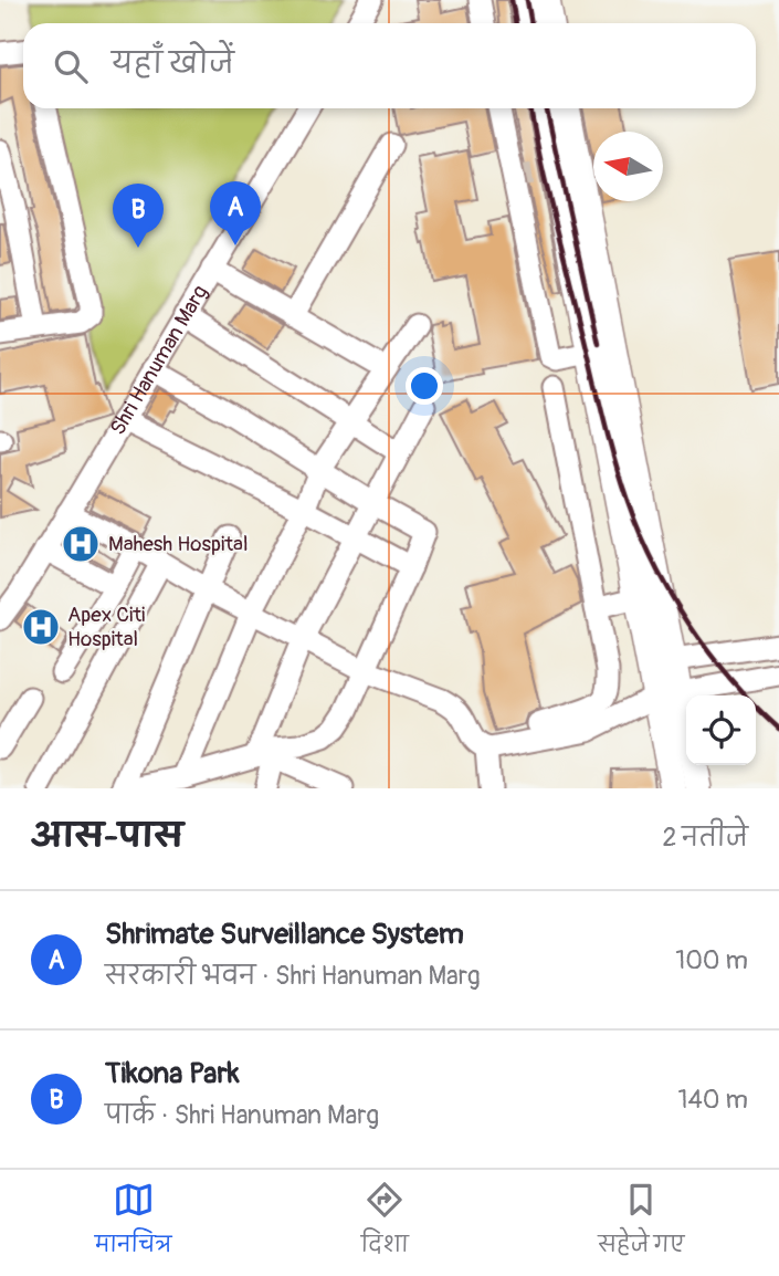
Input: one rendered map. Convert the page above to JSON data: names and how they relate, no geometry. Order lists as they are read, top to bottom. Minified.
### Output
{"streets":{"street":["Shri Hanuman Marg"]},"places":{"hospital":["Mahesh Hospital","Apex Citi Hospital"]},"north":"left","page":{"search":"यहाँ खोजें","pins":["A","B"],"heading":["आस-पास","2 नतीजे"],"list":[{"mark":"A","name":"Shrimate Surveillance System","note":"सरकारी भवन · Shri Hanuman Marg","value":"100 m"},{"mark":"B","name":"Tikona Park","note":"पार्क · Shri Hanuman Marg","value":"140 m"}],"nav":["मानचित्र","दिशा","सहेजे गए"]}}
